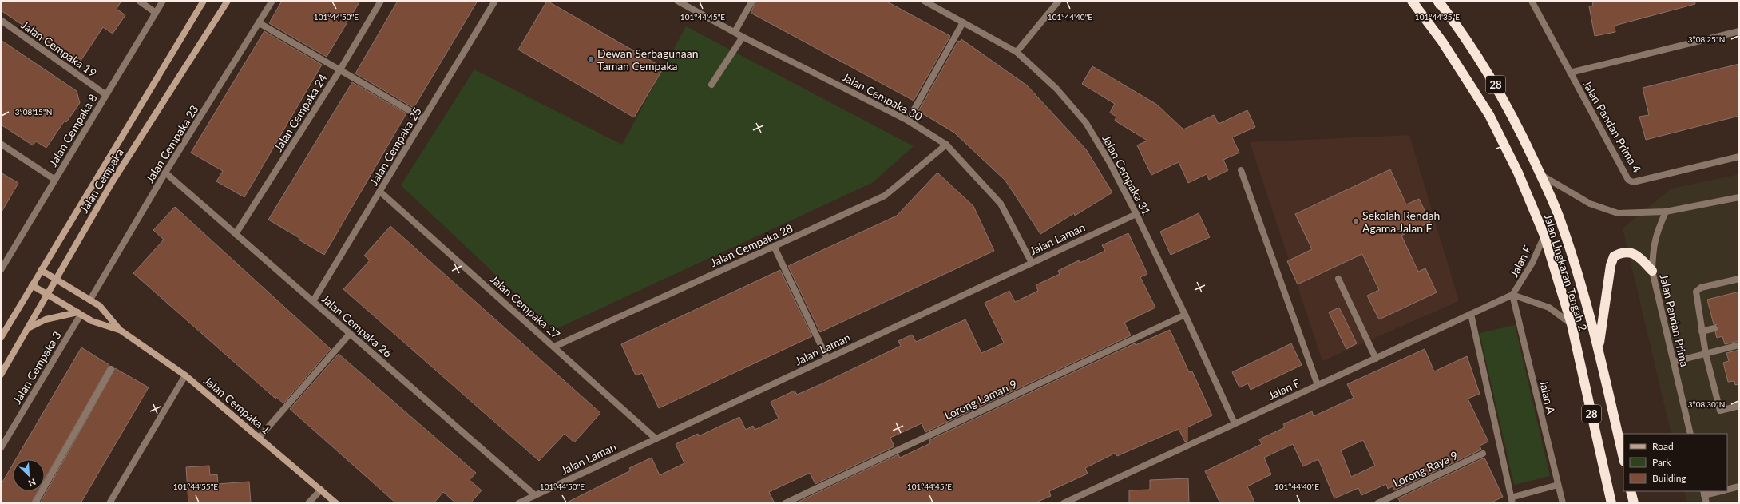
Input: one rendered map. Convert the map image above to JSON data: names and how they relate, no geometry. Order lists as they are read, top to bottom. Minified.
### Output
{"streets":{"highway":["28","Jalan Lingkaran Tengah 2"],"main road":["Jalan Cempaka","Jalan Cempaka 1"],"street":["Jalan Cempaka 19","Jalan Cempaka 30","Jalan Cempaka 24","Jalan Pandan Prima 4","Jalan Cempaka 8","Jalan Cempaka 23","Jalan Cempaka 25","Jalan Cempaka 31","Jalan Laman","Jalan Cempaka 28","Jalan F","Jalan Cempaka 27","Jalan Pandan Prima","Jalan Cempaka 26","Jalan Cempaka 3","Jalan A","Lorong Laman 9","Lorong Raya 9"]},"crossings":[["Jalan Cempaka 19","Jalan Cempaka 8"],["Jalan Cempaka 30","Jalan Laman"],["Jalan Cempaka 30","Jalan Cempaka 28"],["Jalan Cempaka 24","Jalan Cempaka 26"],["Jalan Cempaka 23","Jalan Cempaka 26"],["Jalan Cempaka 23","Jalan Cempaka 1"],["Jalan Cempaka 25","Jalan Cempaka 27"],["Jalan Cempaka 25","Jalan Cempaka 26"],["Jalan Cempaka 31","Jalan Laman"],["Jalan Cempaka 31","Jalan F"],["Jalan Cempaka 31","Lorong Laman 9"],["Jalan Cempaka","Jalan Cempaka 1"],["Jalan Laman","Jalan Cempaka 27"],["Jalan Laman","Jalan Cempaka 26"],["Jalan Cempaka 28","Jalan Cempaka 27"],["Jalan F","Jalan Lingkaran Tengah 2"],["Jalan F","Jalan A"],["Jalan Cempaka 3","Jalan Cempaka 1"]],"places":["Dewan Serbagunaan Taman Cempaka","Sekolah Rendah Agama Jalan F"],"legend":["Road","Park","Building"],"north":"bottom right","coordinates":["101°44'50\"E","101°44'45\"E","101°44'40\"E","101°44'35\"E","3°08'25\"N","3°08'15\"N","3°08'30\"N","101°44'55\"E"]}
